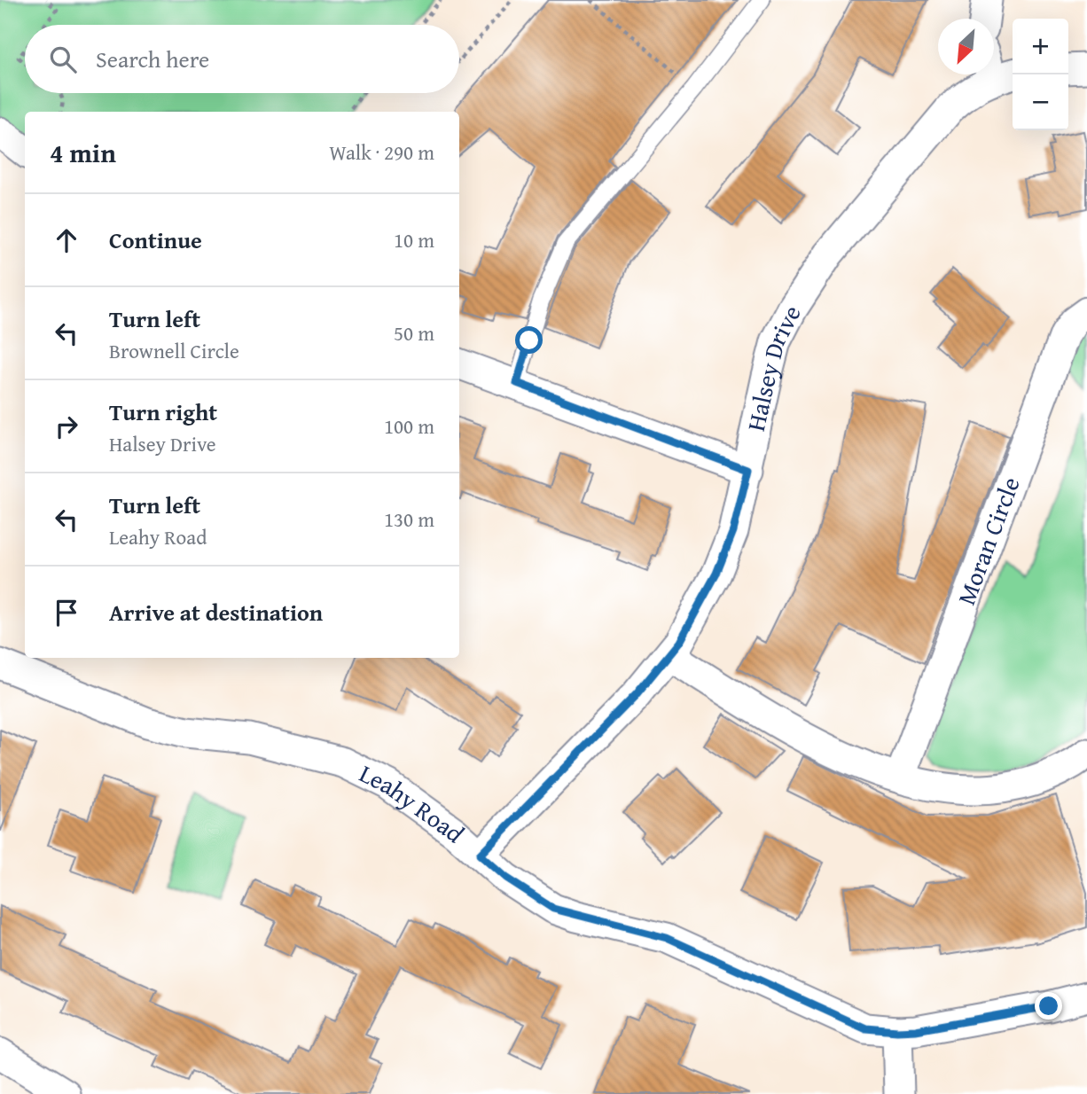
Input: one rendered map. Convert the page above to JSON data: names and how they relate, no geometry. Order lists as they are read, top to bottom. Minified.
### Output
{"streets":{"street":["Halsey Drive","Moran Circle","Leahy Road"]},"crossings":[["Halsey Drive","Leahy Road"]],"north":"bottom left","page":{"map_buttons":["+","−"],"search":"Search here","heading":["4 min","Walk · 290 m"],"list":[["Continue","10 m"],["Turn left","Brownell Circle","50 m"],["Turn right","Halsey Drive","100 m"],["Turn left","Leahy Road","130 m"],"Arrive at destination"]}}
